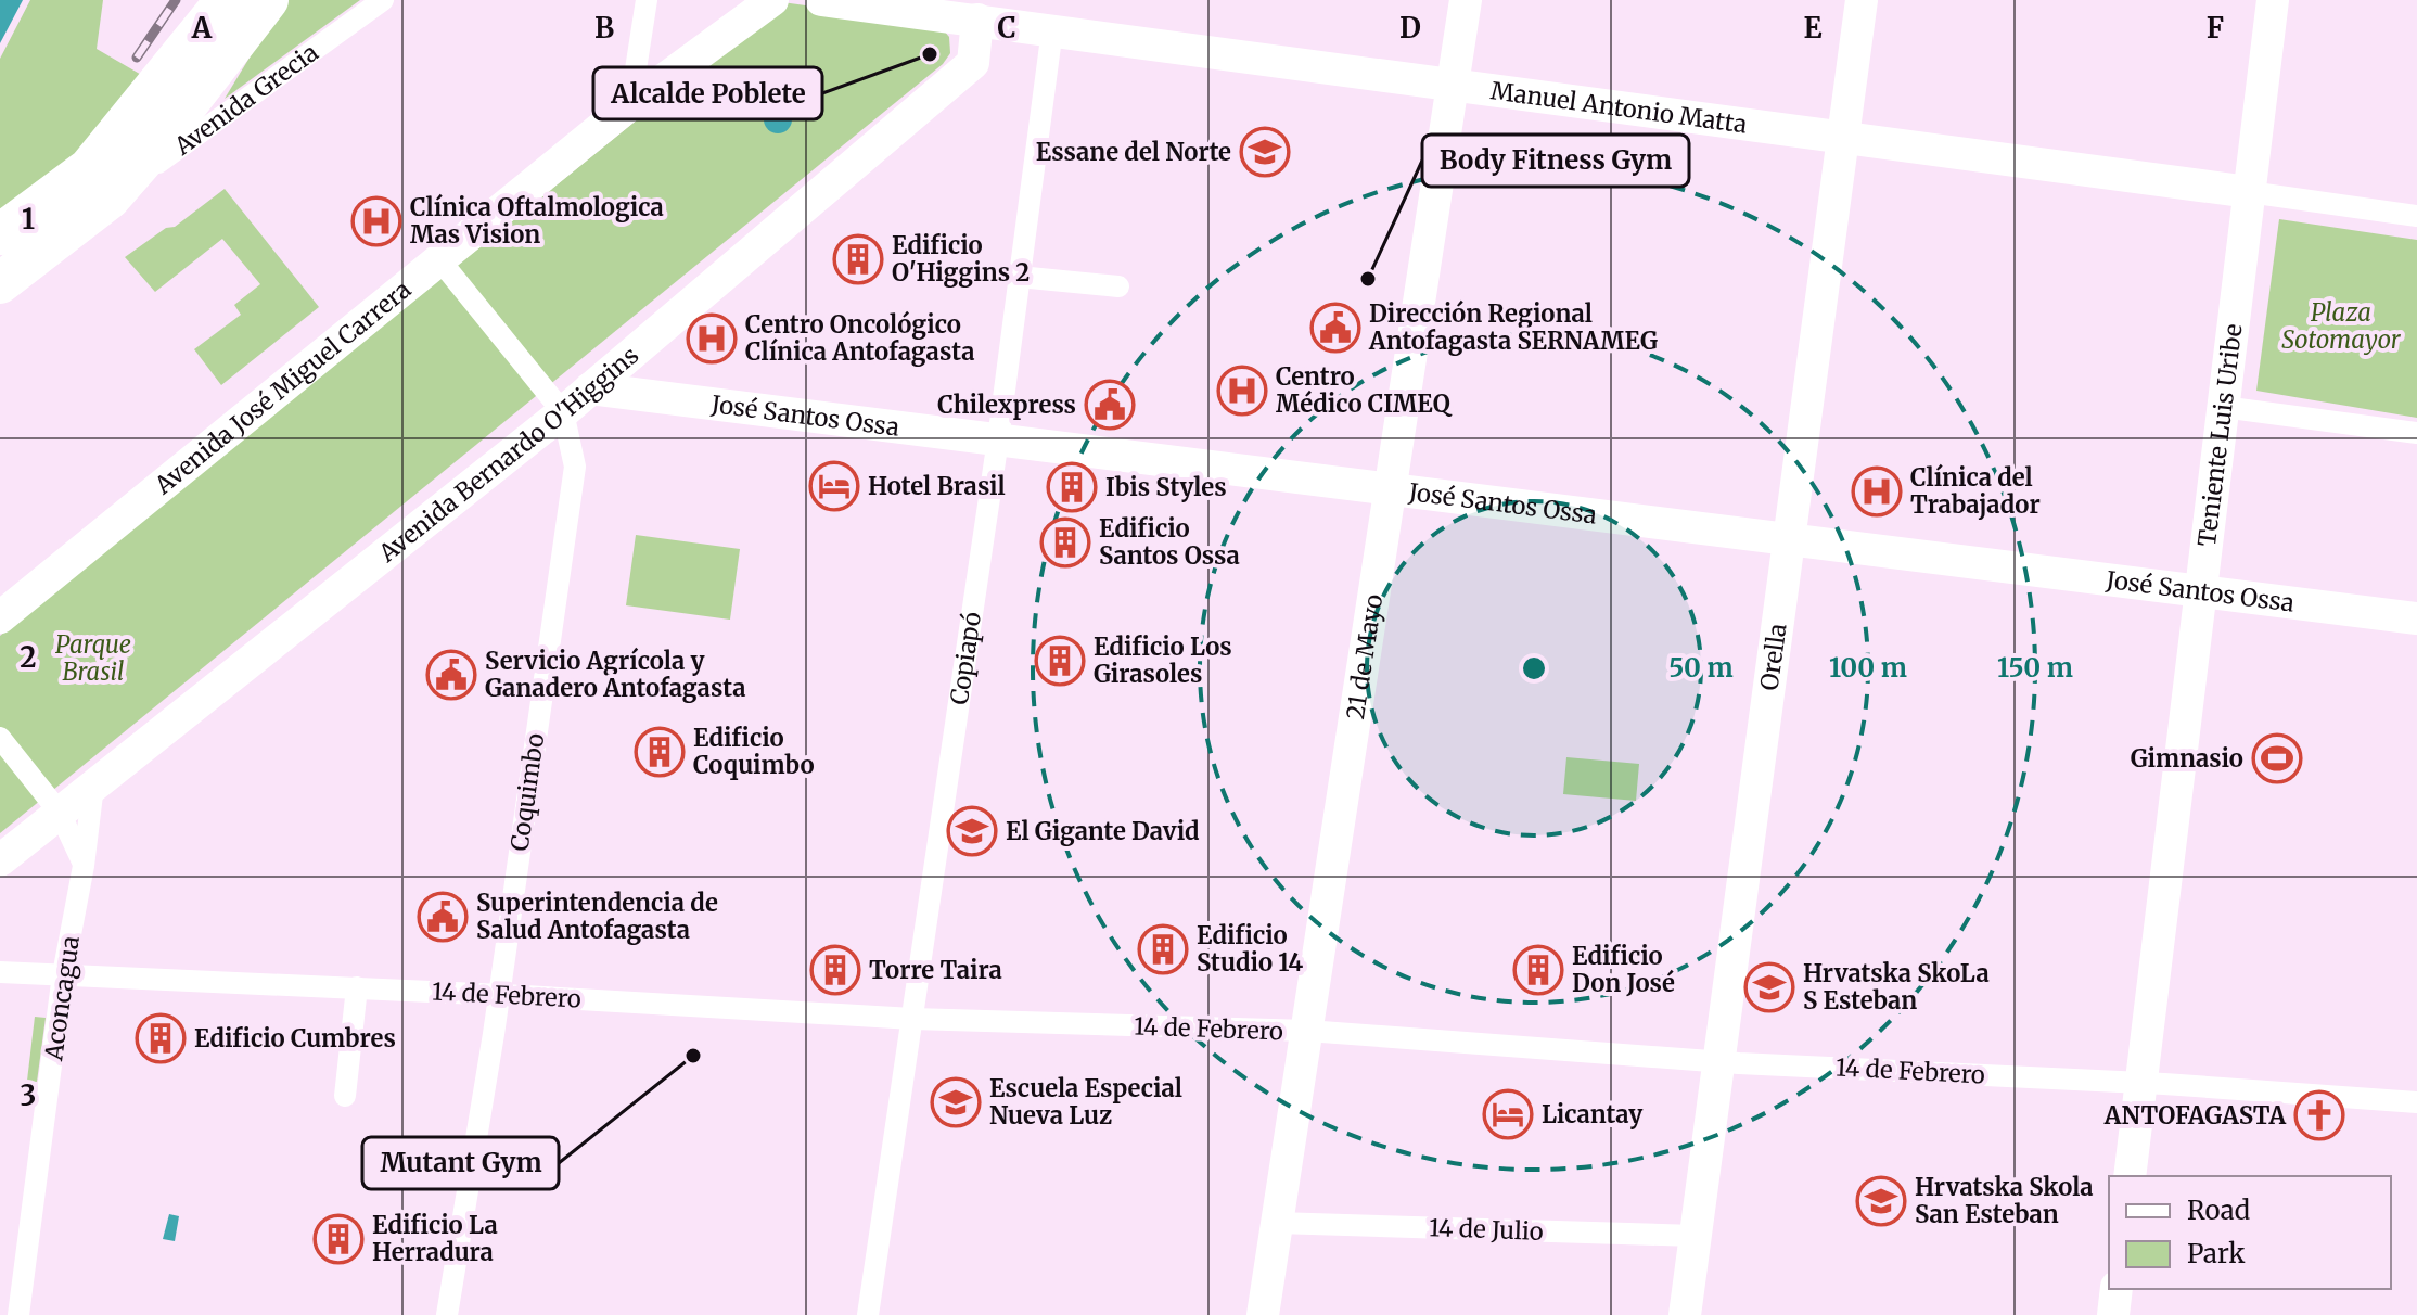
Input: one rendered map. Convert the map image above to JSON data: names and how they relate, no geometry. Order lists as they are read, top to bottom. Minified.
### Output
{"streets":{"highway":["Avenida Grecia"],"street":["Manuel Antonio Matta","Avenida José Miguel Carrera","José Santos Ossa","Teniente Luis Uribe","Avenida Bernardo O'Higgins","Copiapó","21 de Mayo","Orella","Coquimbo","14 de Febrero","Aconcagua","14 de Julio"]},"crossings":[["Manuel Antonio Matta","Teniente Luis Uribe"],["Manuel Antonio Matta","Avenida Bernardo O'Higgins"],["Manuel Antonio Matta","Copiapó"],["Manuel Antonio Matta","21 de Mayo"],["Manuel Antonio Matta","Orella"],["Avenida José Miguel Carrera","Coquimbo"],["José Santos Ossa","Teniente Luis Uribe"],["José Santos Ossa","Avenida Bernardo O'Higgins"],["José Santos Ossa","Copiapó"],["José Santos Ossa","21 de Mayo"],["José Santos Ossa","Orella"],["Teniente Luis Uribe","14 de Febrero"],["Avenida Bernardo O'Higgins","Coquimbo"],["Avenida Bernardo O'Higgins","Aconcagua"],["Copiapó","14 de Febrero"],["21 de Mayo","14 de Febrero"],["21 de Mayo","14 de Julio"],["Orella","14 de Febrero"],["Orella","14 de Julio"],["Coquimbo","14 de Febrero"],["14 de Febrero","Aconcagua"]],"parks":["Plaza Sotomayor","Parque Brasil"],"places":{"other":["Alcalde Poblete","Body Fitness Gym","Mutant Gym"],"school or university":["Essane del Norte","El Gigante David","Hrvatska SkoLa S Esteban","Escuela Especial Nueva Luz","Hrvatska Skola San Esteban"],"hospital":["Clínica Oftalmologica Mas Vision","Centro Oncológico Clínica Antofagasta","Centro Médico CIMEQ","Clínica del Trabajador"],"building":["Edificio O'Higgins 2","Ibis Styles","Edificio Santos Ossa","Edificio Los Girasoles","Edificio Coquimbo","Edificio Studio 14","Torre Taira","Edificio Don José","Edificio Cumbres","Edificio La Herradura"],"public building":["Dirección Regional Antofagasta SERNAMEG","Chilexpress","Servicio Agrícola y Ganadero Antofagasta","Superintendencia de Salud Antofagasta"],"hotel":["Hotel Brasil","Licantay"],"sports":["Gimnasio"],"church":["ANTOFAGASTA"]},"legend":["Road","Park"],"grid":{"columns":["A","B","C","D","E","F"],"rows":["1","2","3"]},"rings":["50 m","100 m","150 m"]}
